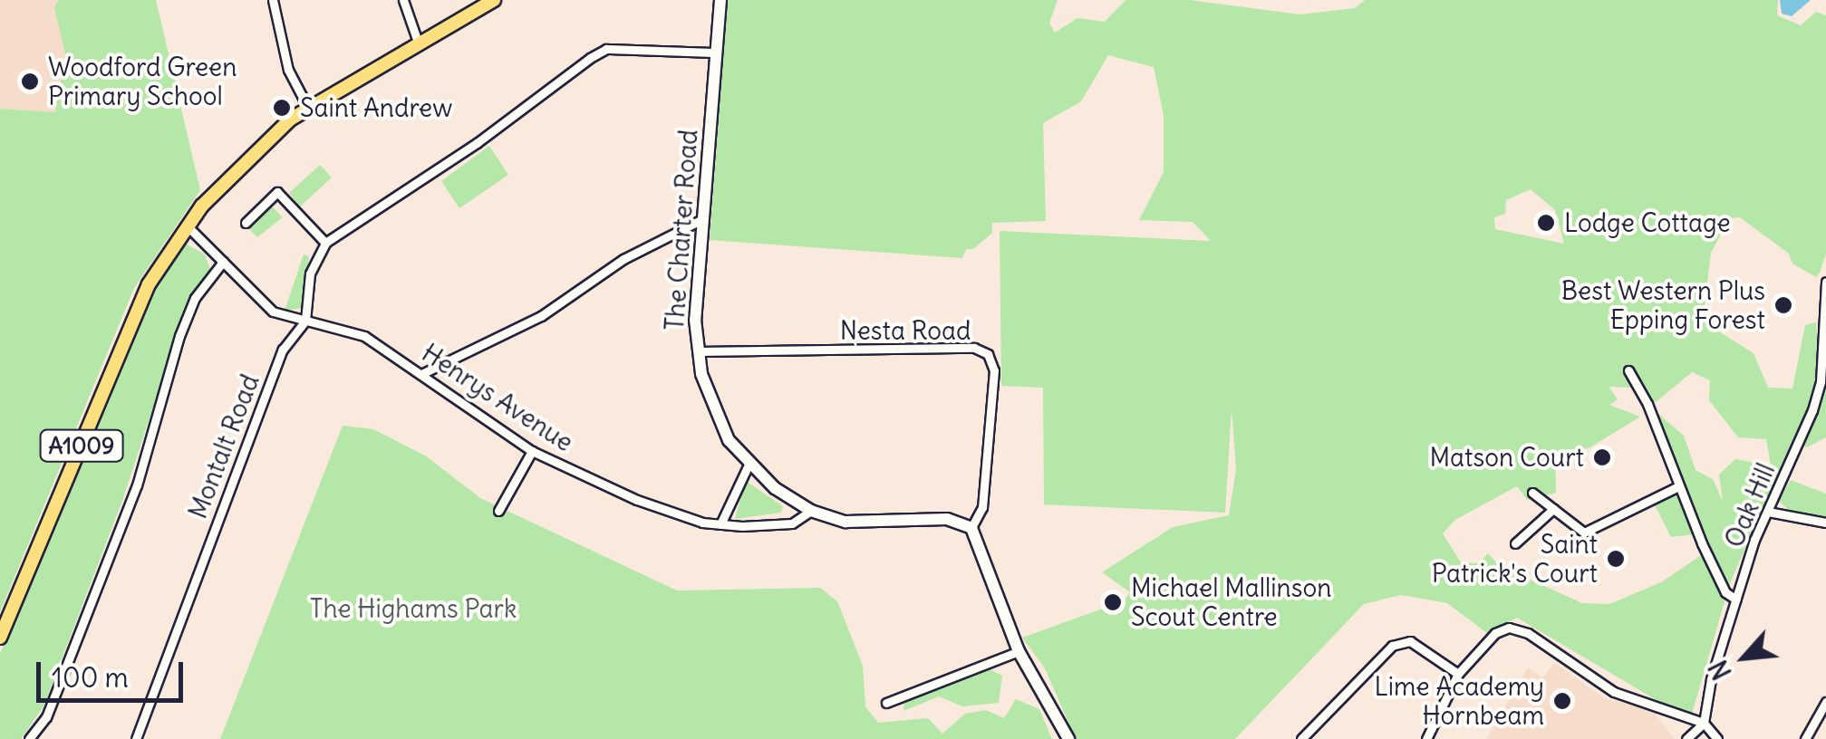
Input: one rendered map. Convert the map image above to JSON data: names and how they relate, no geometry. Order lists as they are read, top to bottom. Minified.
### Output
{"streets":{"main road":["A1009"],"street":["The Charter Road","Nesta Road","Henrys Avenue","Montalt Road","Oak Hill"]},"crossings":[["The Charter Road","Nesta Road"],["The Charter Road","Henrys Avenue"],["Henrys Avenue","Montalt Road"]],"parks":["The Highams Park"],"places":["Woodford Green Primary School","Saint Andrew","Lodge Cottage","Best Western Plus Epping Forest","Matson Court","Saint Patrick's Court","Michael Mallinson Scout Centre","Lime Academy Hornbeam"],"scale_bar":"100 m","north":"bottom left"}
